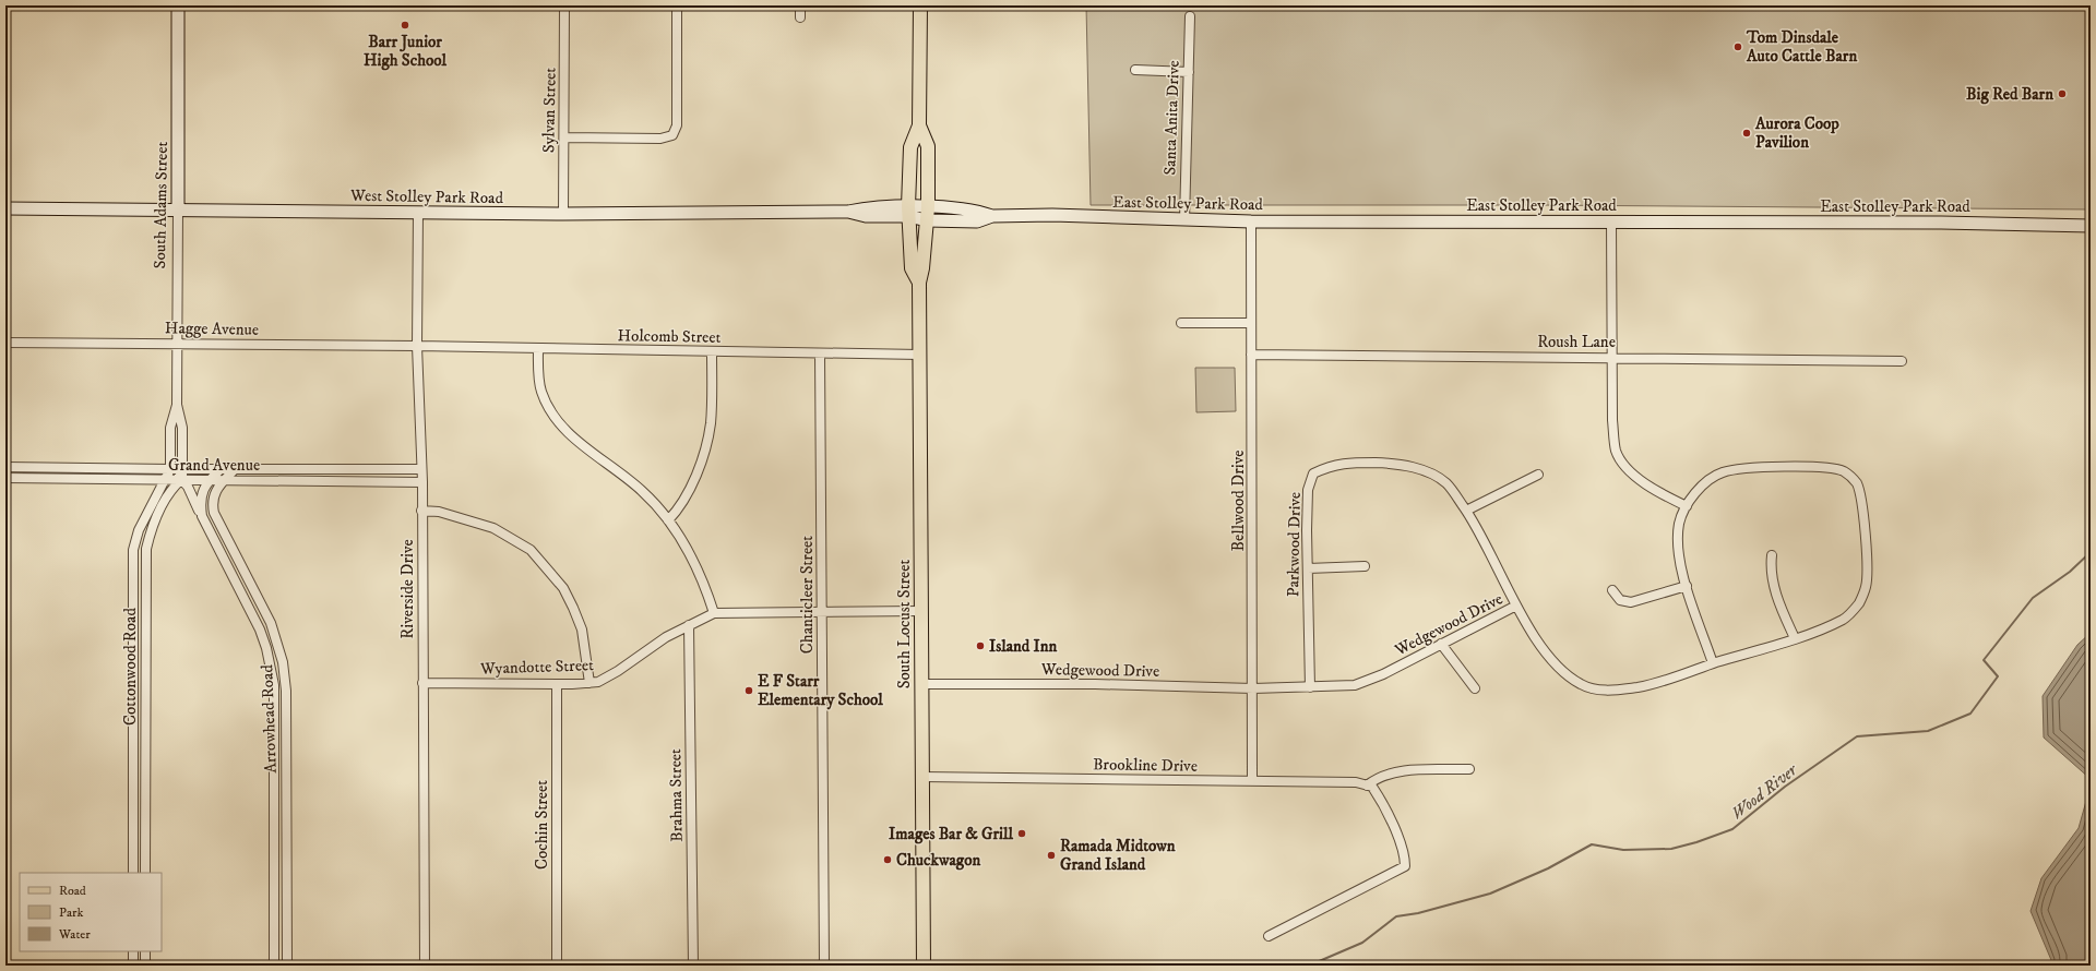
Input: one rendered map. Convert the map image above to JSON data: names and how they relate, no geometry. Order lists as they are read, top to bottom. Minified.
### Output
{"streets":{"main road":["South Locust Street"],"street":["Sylvan Street","Santa Anita Drive","West Stolley Park Road","East Stolley Park Road","South Adams Street","Hagge Avenue","Holcomb Street","Roush Lane","Grand Avenue","Bellwood Drive","Parkwood Drive","Riverside Drive","Chanticleer Street","Wedgewood Drive","Cottonwood Road","Wyandotte Street","Arrowhead Road","Brookline Drive","Brahma Street","Cochin Street"]},"crossings":[["Sylvan Street","West Stolley Park Road"],["Santa Anita Drive","East Stolley Park Road"],["West Stolley Park Road","East Stolley Park Road"],["West Stolley Park Road","South Adams Street"],["West Stolley Park Road","Riverside Drive"],["West Stolley Park Road","South Locust Street"],["East Stolley Park Road","Bellwood Drive"],["East Stolley Park Road","South Locust Street"],["South Adams Street","Hagge Avenue"],["Hagge Avenue","Holcomb Street"],["Hagge Avenue","Riverside Drive"],["Holcomb Street","Riverside Drive"],["Holcomb Street","Chanticleer Street"],["Holcomb Street","South Locust Street"],["Roush Lane","Bellwood Drive"],["Grand Avenue","Riverside Drive"],["Grand Avenue","Cottonwood Road"],["Grand Avenue","Arrowhead Road"],["Bellwood Drive","Wedgewood Drive"],["Bellwood Drive","Brookline Drive"],["Parkwood Drive","Wedgewood Drive"],["Riverside Drive","Wyandotte Street"],["Chanticleer Street","Wyandotte Street"],["South Locust Street","Wedgewood Drive"],["South Locust Street","Wyandotte Street"],["South Locust Street","Brookline Drive"],["Cottonwood Road","Arrowhead Road"],["Wyandotte Street","Brahma Street"],["Wyandotte Street","Cochin Street"]],"water":["Wood River"],"places":["Barr Junior High School","Tom Dinsdale Auto Cattle Barn","Big Red Barn","Aurora Coop Pavilion","Island Inn","E F Starr Elementary School","Images Bar & Grill","Ramada Midtown Grand Island","Chuckwagon"],"legend":["Road","Park","Water"]}
